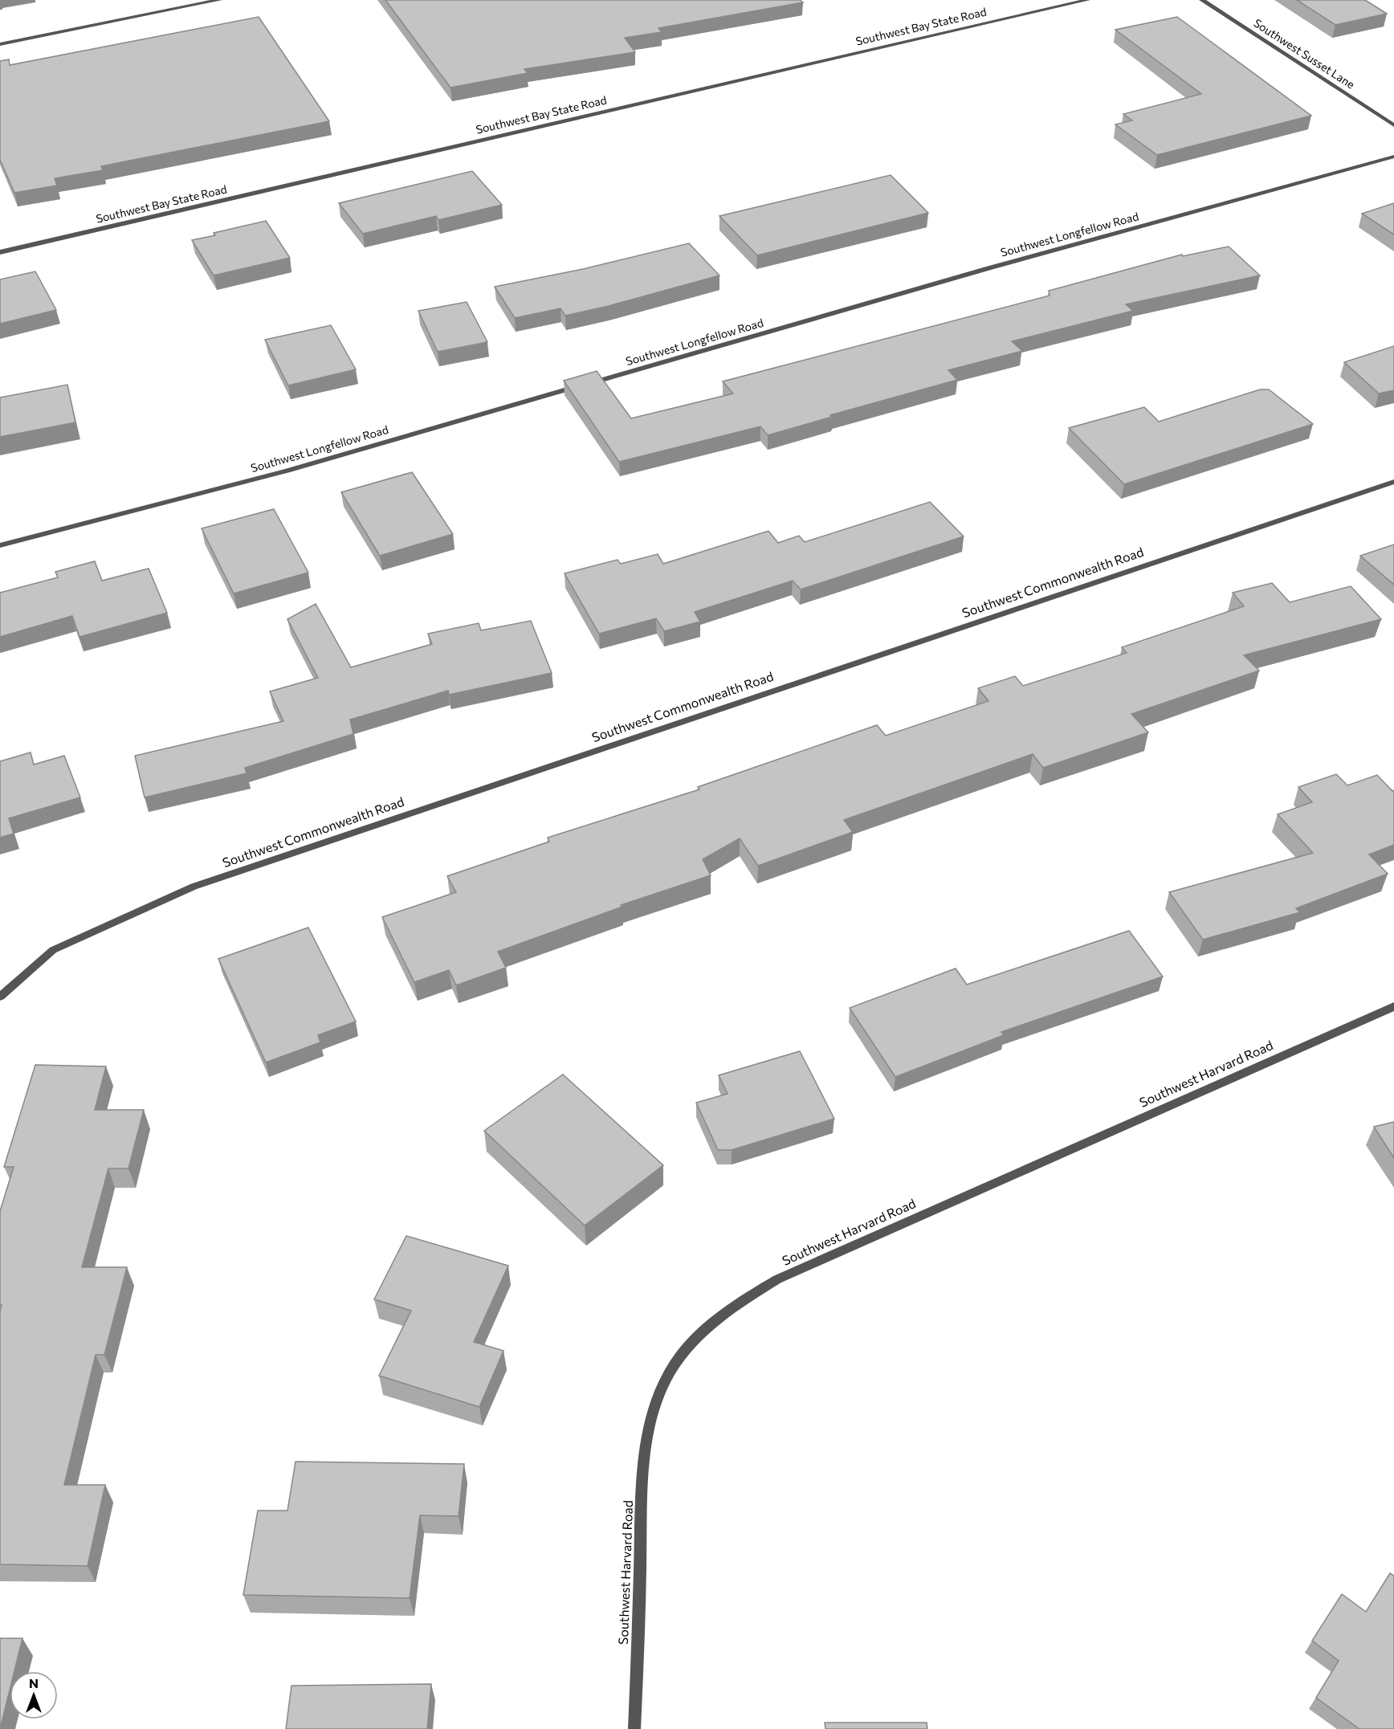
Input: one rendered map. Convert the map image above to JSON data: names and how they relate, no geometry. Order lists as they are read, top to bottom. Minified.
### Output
{"streets":{"street":["Southwest Bay State Road","Southwest Susset Lane","Southwest Longfellow Road","Southwest Commonwealth Road","Southwest Harvard Road"]},"north":"top"}
